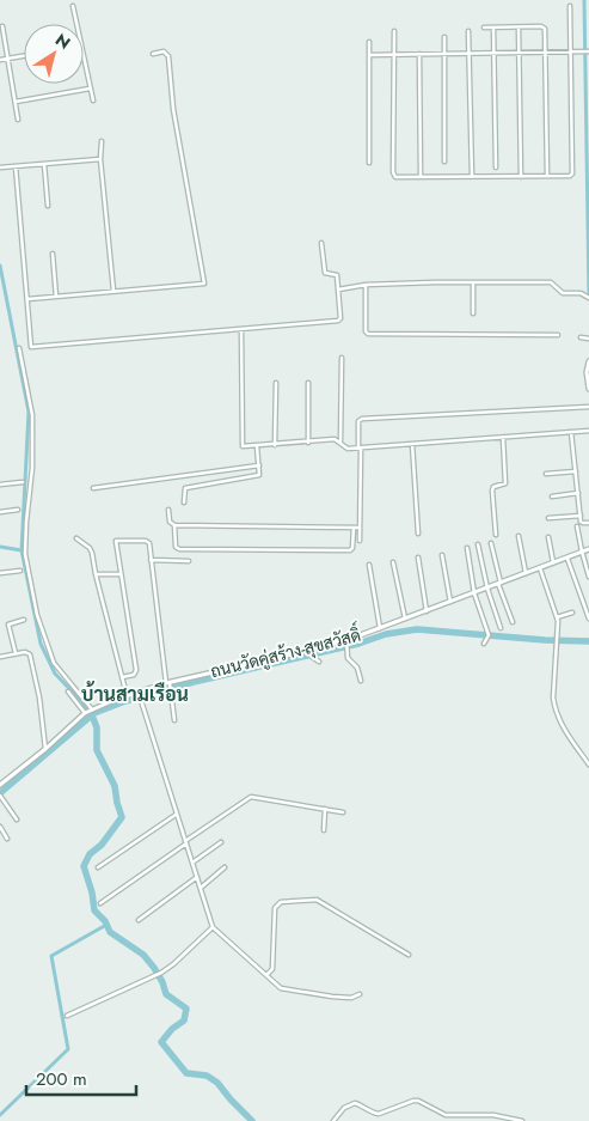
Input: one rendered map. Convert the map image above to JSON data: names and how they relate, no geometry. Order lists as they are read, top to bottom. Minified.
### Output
{"streets":{"street":["ถนนวัดคู่สร้าง-สุขสวัสดิ์"]},"districts":["บ้านสามเรือน"],"scale_bar":"200 m","north":"top right"}
